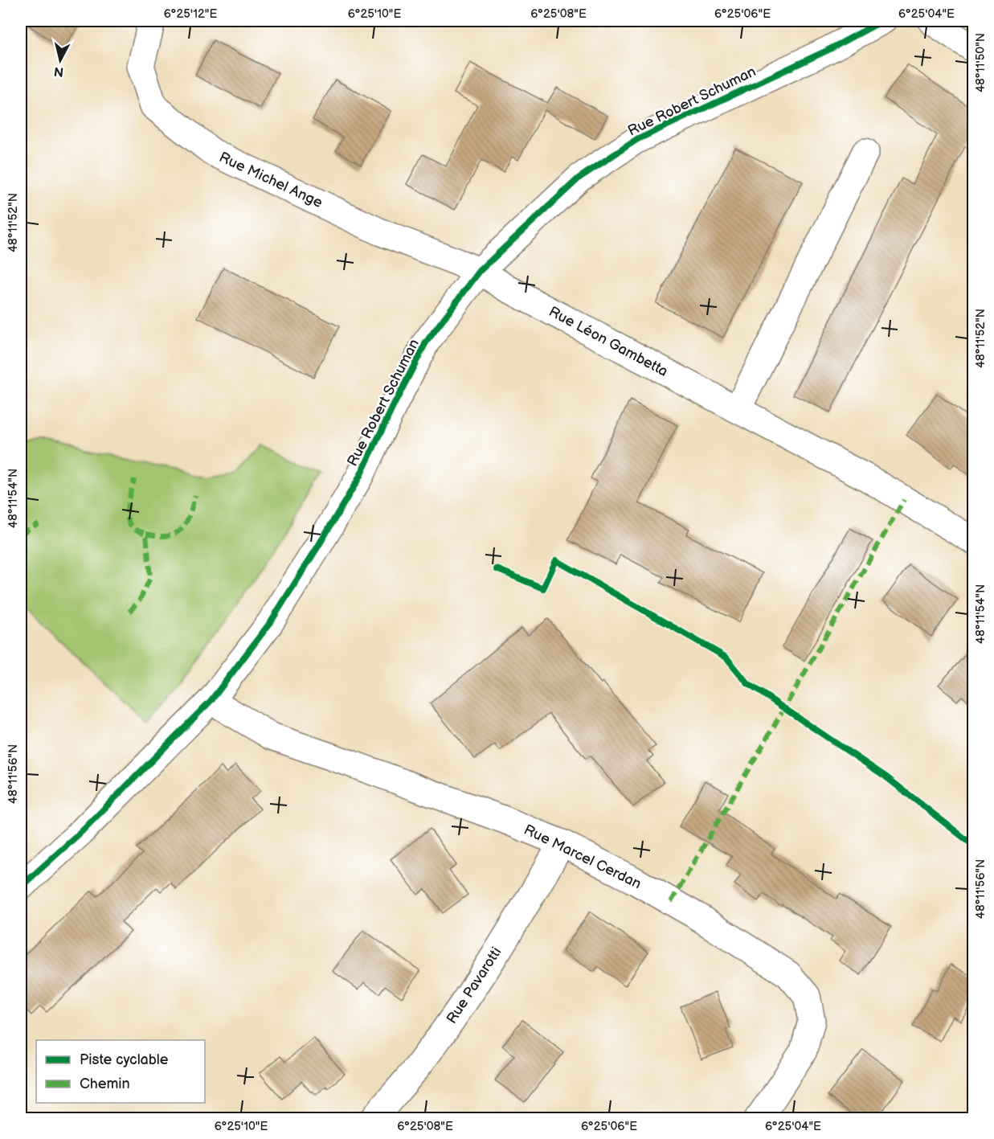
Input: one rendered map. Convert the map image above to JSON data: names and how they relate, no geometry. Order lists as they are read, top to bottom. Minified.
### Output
{"streets":{"street":["Rue Robert Schuman","Rue Michel Ange","Rue Léon Gambetta","Rue Marcel Cerdan","Rue Pavarotti"]},"crossings":[["Rue Robert Schuman","Rue Michel Ange"],["Rue Robert Schuman","Rue Léon Gambetta"],["Rue Robert Schuman","Rue Marcel Cerdan"],["Rue Michel Ange","Rue Léon Gambetta"],["Rue Marcel Cerdan","Rue Pavarotti"]],"legend":["Piste cyclable","Chemin"],"north":"bottom","coordinates":["6°25'12\"E","6°25'10\"E","6°25'08\"E","6°25'06\"E","6°25'04\"E","48°11'50\"N","48°11'52\"N","48°11'54\"N","48°11'56\"N"]}
